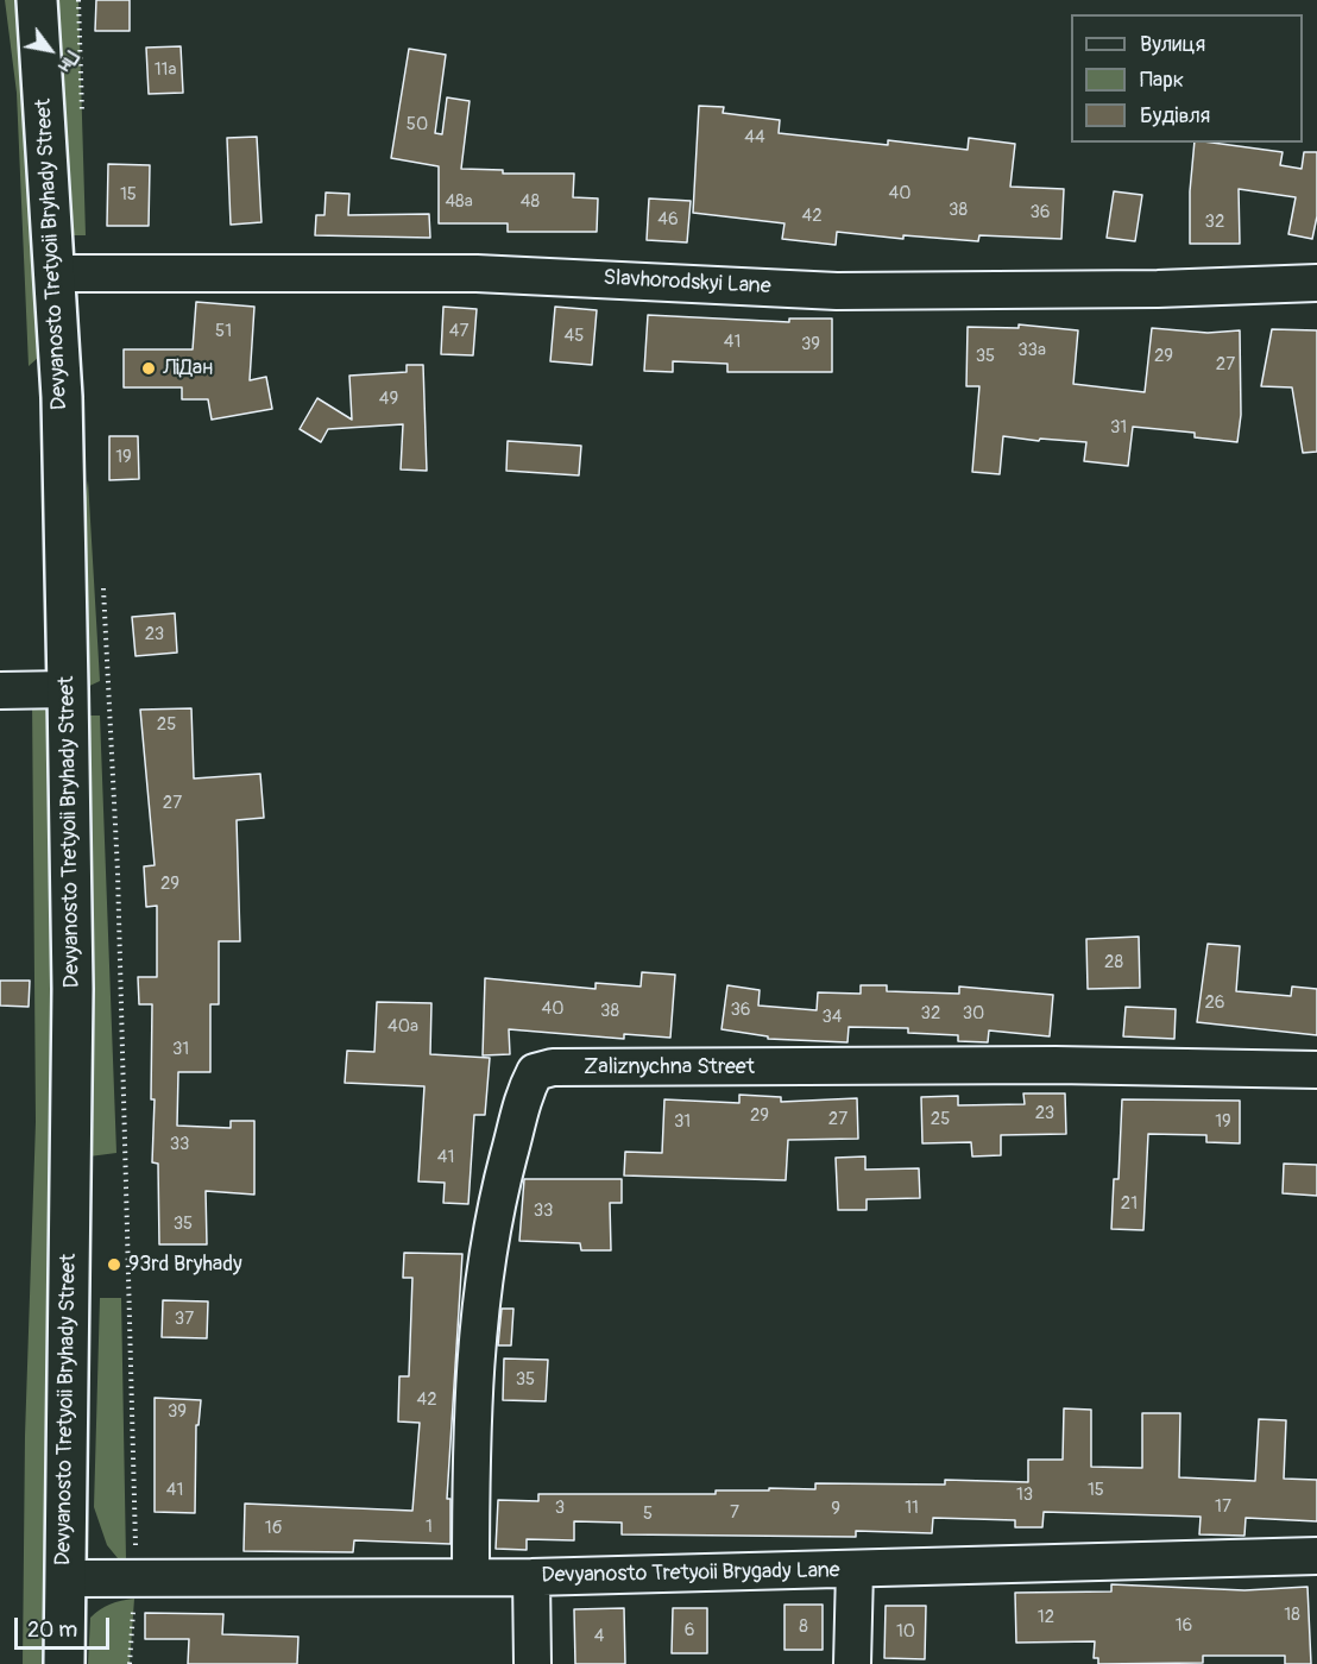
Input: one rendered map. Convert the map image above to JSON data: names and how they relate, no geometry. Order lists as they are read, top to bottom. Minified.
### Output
{"streets":{"main road":["Devyanosto Tretyoii Bryhady Street"],"street":["Slavhorodskyi Lane","Zaliznychna Street","Devyanosto Tretyoii Brygady Lane"]},"crossings":[["Devyanosto Tretyoii Bryhady Street","Slavhorodskyi Lane"],["Devyanosto Tretyoii Bryhady Street","Devyanosto Tretyoii Brygady Lane"],["Zaliznychna Street","Devyanosto Tretyoii Brygady Lane"]],"places":["ЛіДан","93rd Bryhady"],"house_numbers":["11а","50","44","40","15","48а","48","38","36","42","46","32","51","47","45","41","39","33а","35","29","27","49","31","19","23","25","27","29","28","26","40","36","38","32","30","34","40а","31","23","29","27","25","31","19","33","41","21","33","35","37","35","42","39","41","15","13","17","3","11","9","7","5","1","1б","18","12","16","8","6","10","4"],"legend":["Вулиця","Парк","Будівля"],"scale_bar":"20 m","north":"bottom right"}
